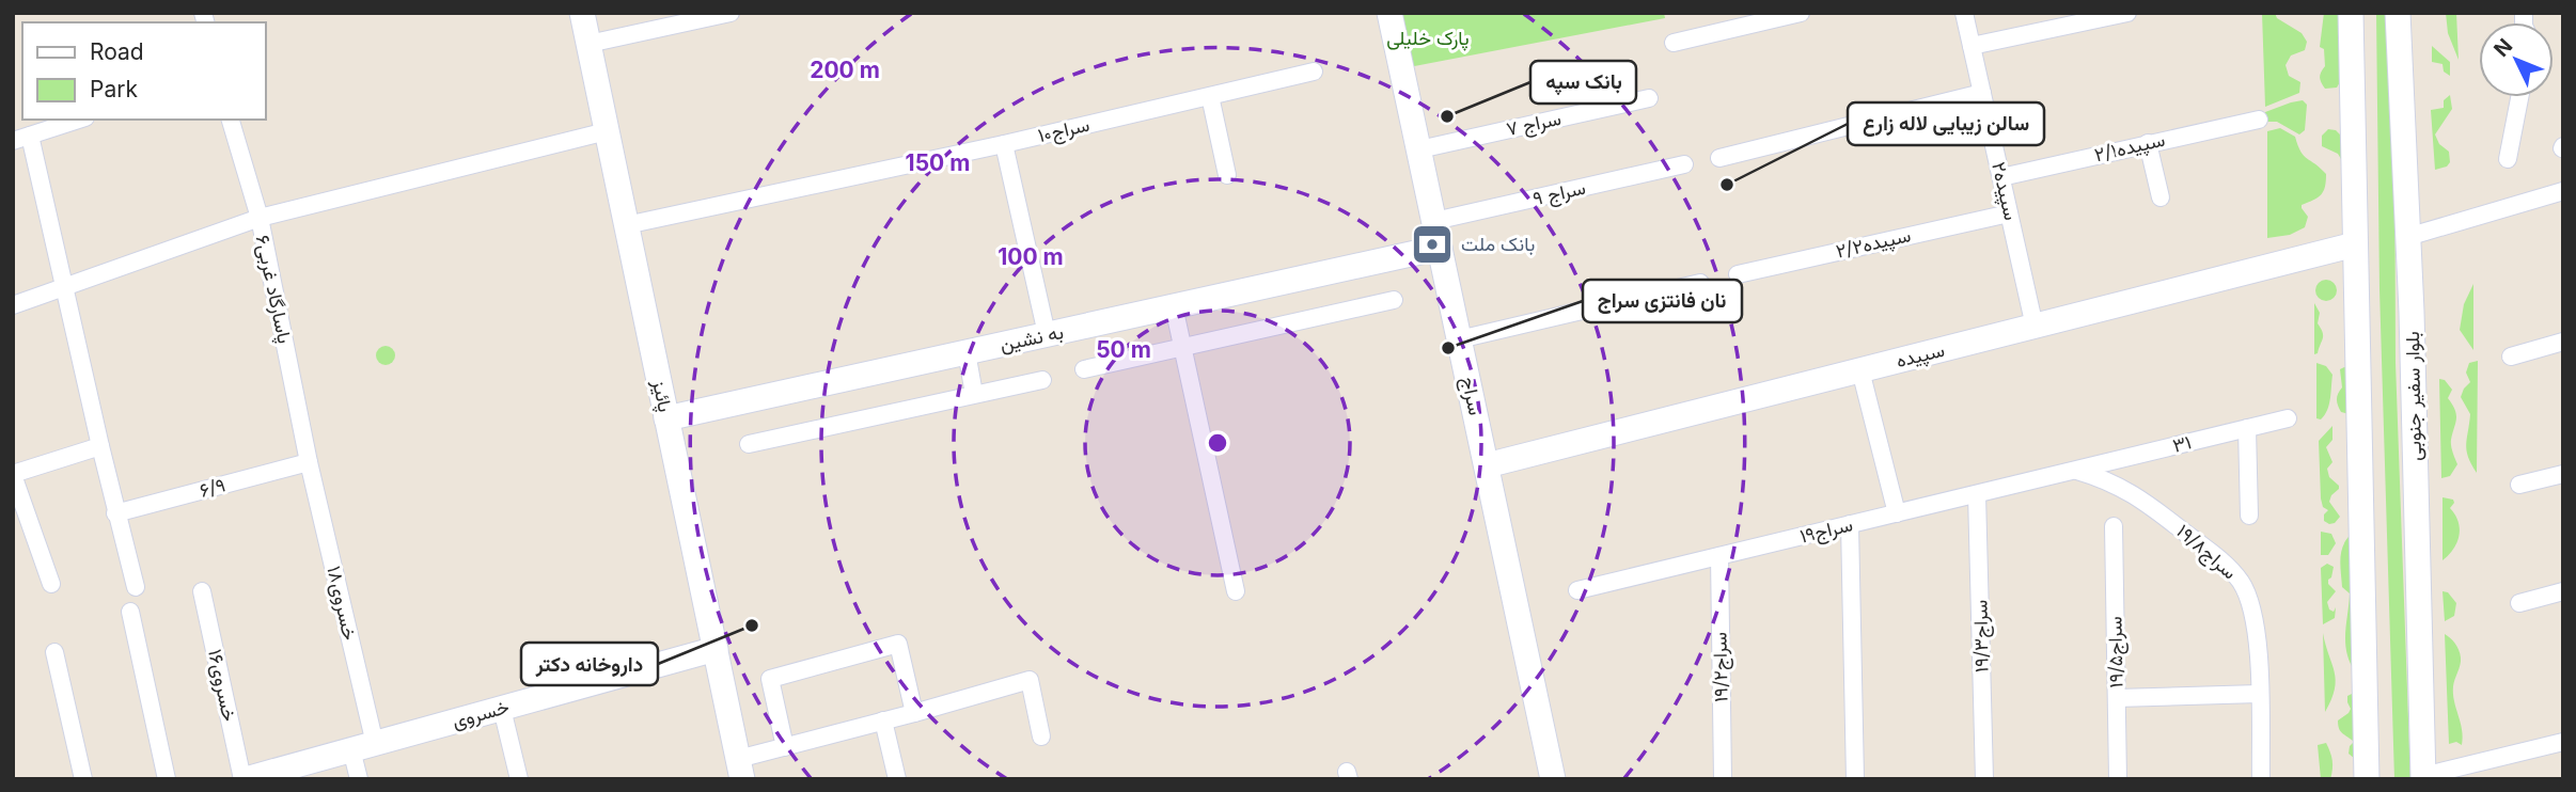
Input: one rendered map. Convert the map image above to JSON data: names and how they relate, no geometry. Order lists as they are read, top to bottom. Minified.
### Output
{"streets":{"street":["سراج ۷","سراج۱۰","سپیده۲/۱","سپیده۲","سراج ۹","سپیده۲/۲","پاسارگاد غربی۶","به نشین","سپیده","پائیز","سراج","بلوار سفیر جنوبی","۳۱","۶/۹","سراج۱۹","سراج۱۹/۸","خسروى۱۸","سراج۱۹/۳","سراج۱۹/۵","سراج۱۹/۲","خسروى۱۶","خسروى"]},"crossings":[["سراج ۷","سراج"],["سراج۱۰","پائیز"],["سپیده۲/۱","سپیده۲"],["سپیده۲","سپیده۲/۲"],["سپیده۲","سپیده"],["سراج ۹","سراج"],["پاسارگاد غربی۶","۶/۹"],["پاسارگاد غربی۶","خسروى۱۸"],["به نشین","پائیز"],["به نشین","سراج"],["سپیده","سراج"],["پائیز","خسروى"],["۳۱","سراج۱۹"],["۳۱","سراج۱۹/۸"],["۶/۹","خسروى۱۸"],["سراج۱۹","سراج۱۹/۸"],["سراج۱۹","سراج۱۹/۳"],["سراج۱۹","سراج۱۹/۲"],["خسروى۱۸","خسروى"],["خسروى۱۶","خسروى"]],"parks":["پارک خلیلی"],"places":{"other":["بانک سپه","سالن زیبایی لاله زارع","نان فانتزی سراج","داروخانه دکتر"],"bank":["بانک ملت"]},"legend":["Road","Park"],"north":"top left","rings":["200 m","150 m","100 m","50 m"]}
